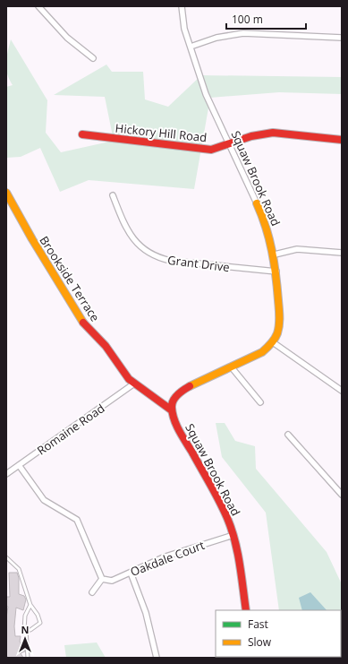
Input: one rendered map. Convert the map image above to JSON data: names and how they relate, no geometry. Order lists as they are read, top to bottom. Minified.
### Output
{"streets":{"street":["Hickory Hill Road","Squaw Brook Road","Grant Drive","Brookside Terrace","Romaine Road","Oakdale Court"]},"crossings":[["Hickory Hill Road","Squaw Brook Road"],["Squaw Brook Road","Grant Drive"],["Squaw Brook Road","Brookside Terrace"],["Squaw Brook Road","Oakdale Court"],["Brookside Terrace","Romaine Road"]],"legend":["Fast","Slow"],"scale_bar":"100 m","north":"top"}
